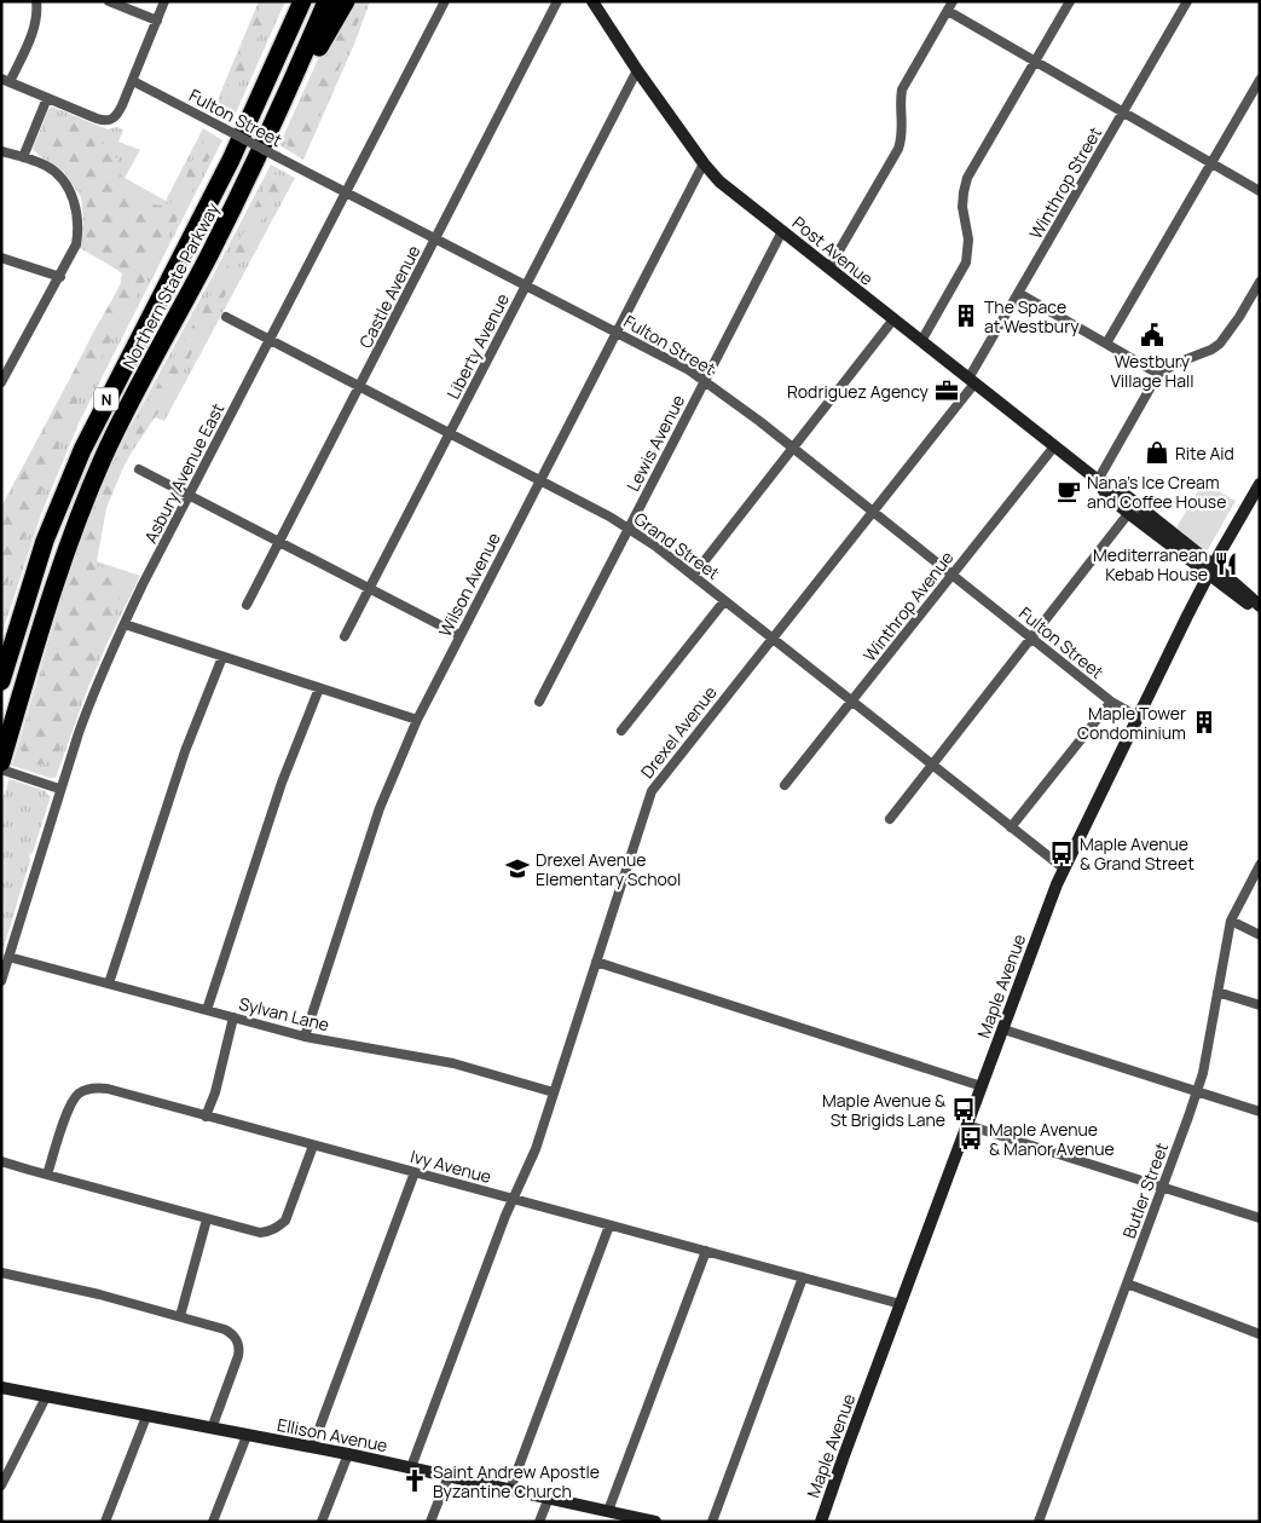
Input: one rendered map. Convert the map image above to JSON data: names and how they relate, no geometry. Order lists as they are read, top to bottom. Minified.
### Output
{"streets":{"highway":["Northern State Parkway","N"],"main road":["Post Avenue","Maple Avenue","Ellison Avenue"],"street":["Fulton Street","Winthrop Street","Castle Avenue","Liberty Avenue","Lewis Avenue","Asbury Avenue East","Grand Street","Wilson Avenue","Winthrop Avenue","Drexel Avenue","Sylvan Lane","Ivy Avenue","Butler Street"]},"crossings":[["Fulton Street","Castle Avenue"],["Fulton Street","Liberty Avenue"],["Fulton Street","Lewis Avenue"],["Fulton Street","Asbury Avenue East"],["Fulton Street","Wilson Avenue"],["Fulton Street","Winthrop Avenue"],["Fulton Street","Drexel Avenue"],["Fulton Street","Maple Avenue"],["Winthrop Street","Post Avenue"],["Winthrop Street","Drexel Avenue"],["Post Avenue","Liberty Avenue"],["Post Avenue","Lewis Avenue"],["Post Avenue","Wilson Avenue"],["Post Avenue","Winthrop Avenue"],["Post Avenue","Drexel Avenue"],["Post Avenue","Maple Avenue"],["Castle Avenue","Grand Street"],["Liberty Avenue","Grand Street"],["Lewis Avenue","Grand Street"],["Asbury Avenue East","Grand Street"],["Asbury Avenue East","Sylvan Lane"],["Grand Street","Wilson Avenue"],["Grand Street","Winthrop Avenue"],["Grand Street","Drexel Avenue"],["Grand Street","Maple Avenue"],["Wilson Avenue","Sylvan Lane"],["Drexel Avenue","Sylvan Lane"],["Drexel Avenue","Ivy Avenue"],["Drexel Avenue","Ellison Avenue"],["Maple Avenue","Ivy Avenue"]],"places":{"building":["The Space at Westbury","Maple Tower Condominium"],"public building":["Westbury Village Hall"],"office":["Rodriguez Agency"],"shop":["Rite Aid"],"cafe":["Nana's Ice Cream and Coffee House"],"restaurant":["Mediterranean Kebab House"],"bus stop":["Maple Avenue & Grand Street","Maple Avenue & St Brigids Lane","Maple Avenue & Manor Avenue"],"school or university":["Drexel Avenue Elementary School"],"church":["Saint Andrew Apostle Byzantine Church"]}}
